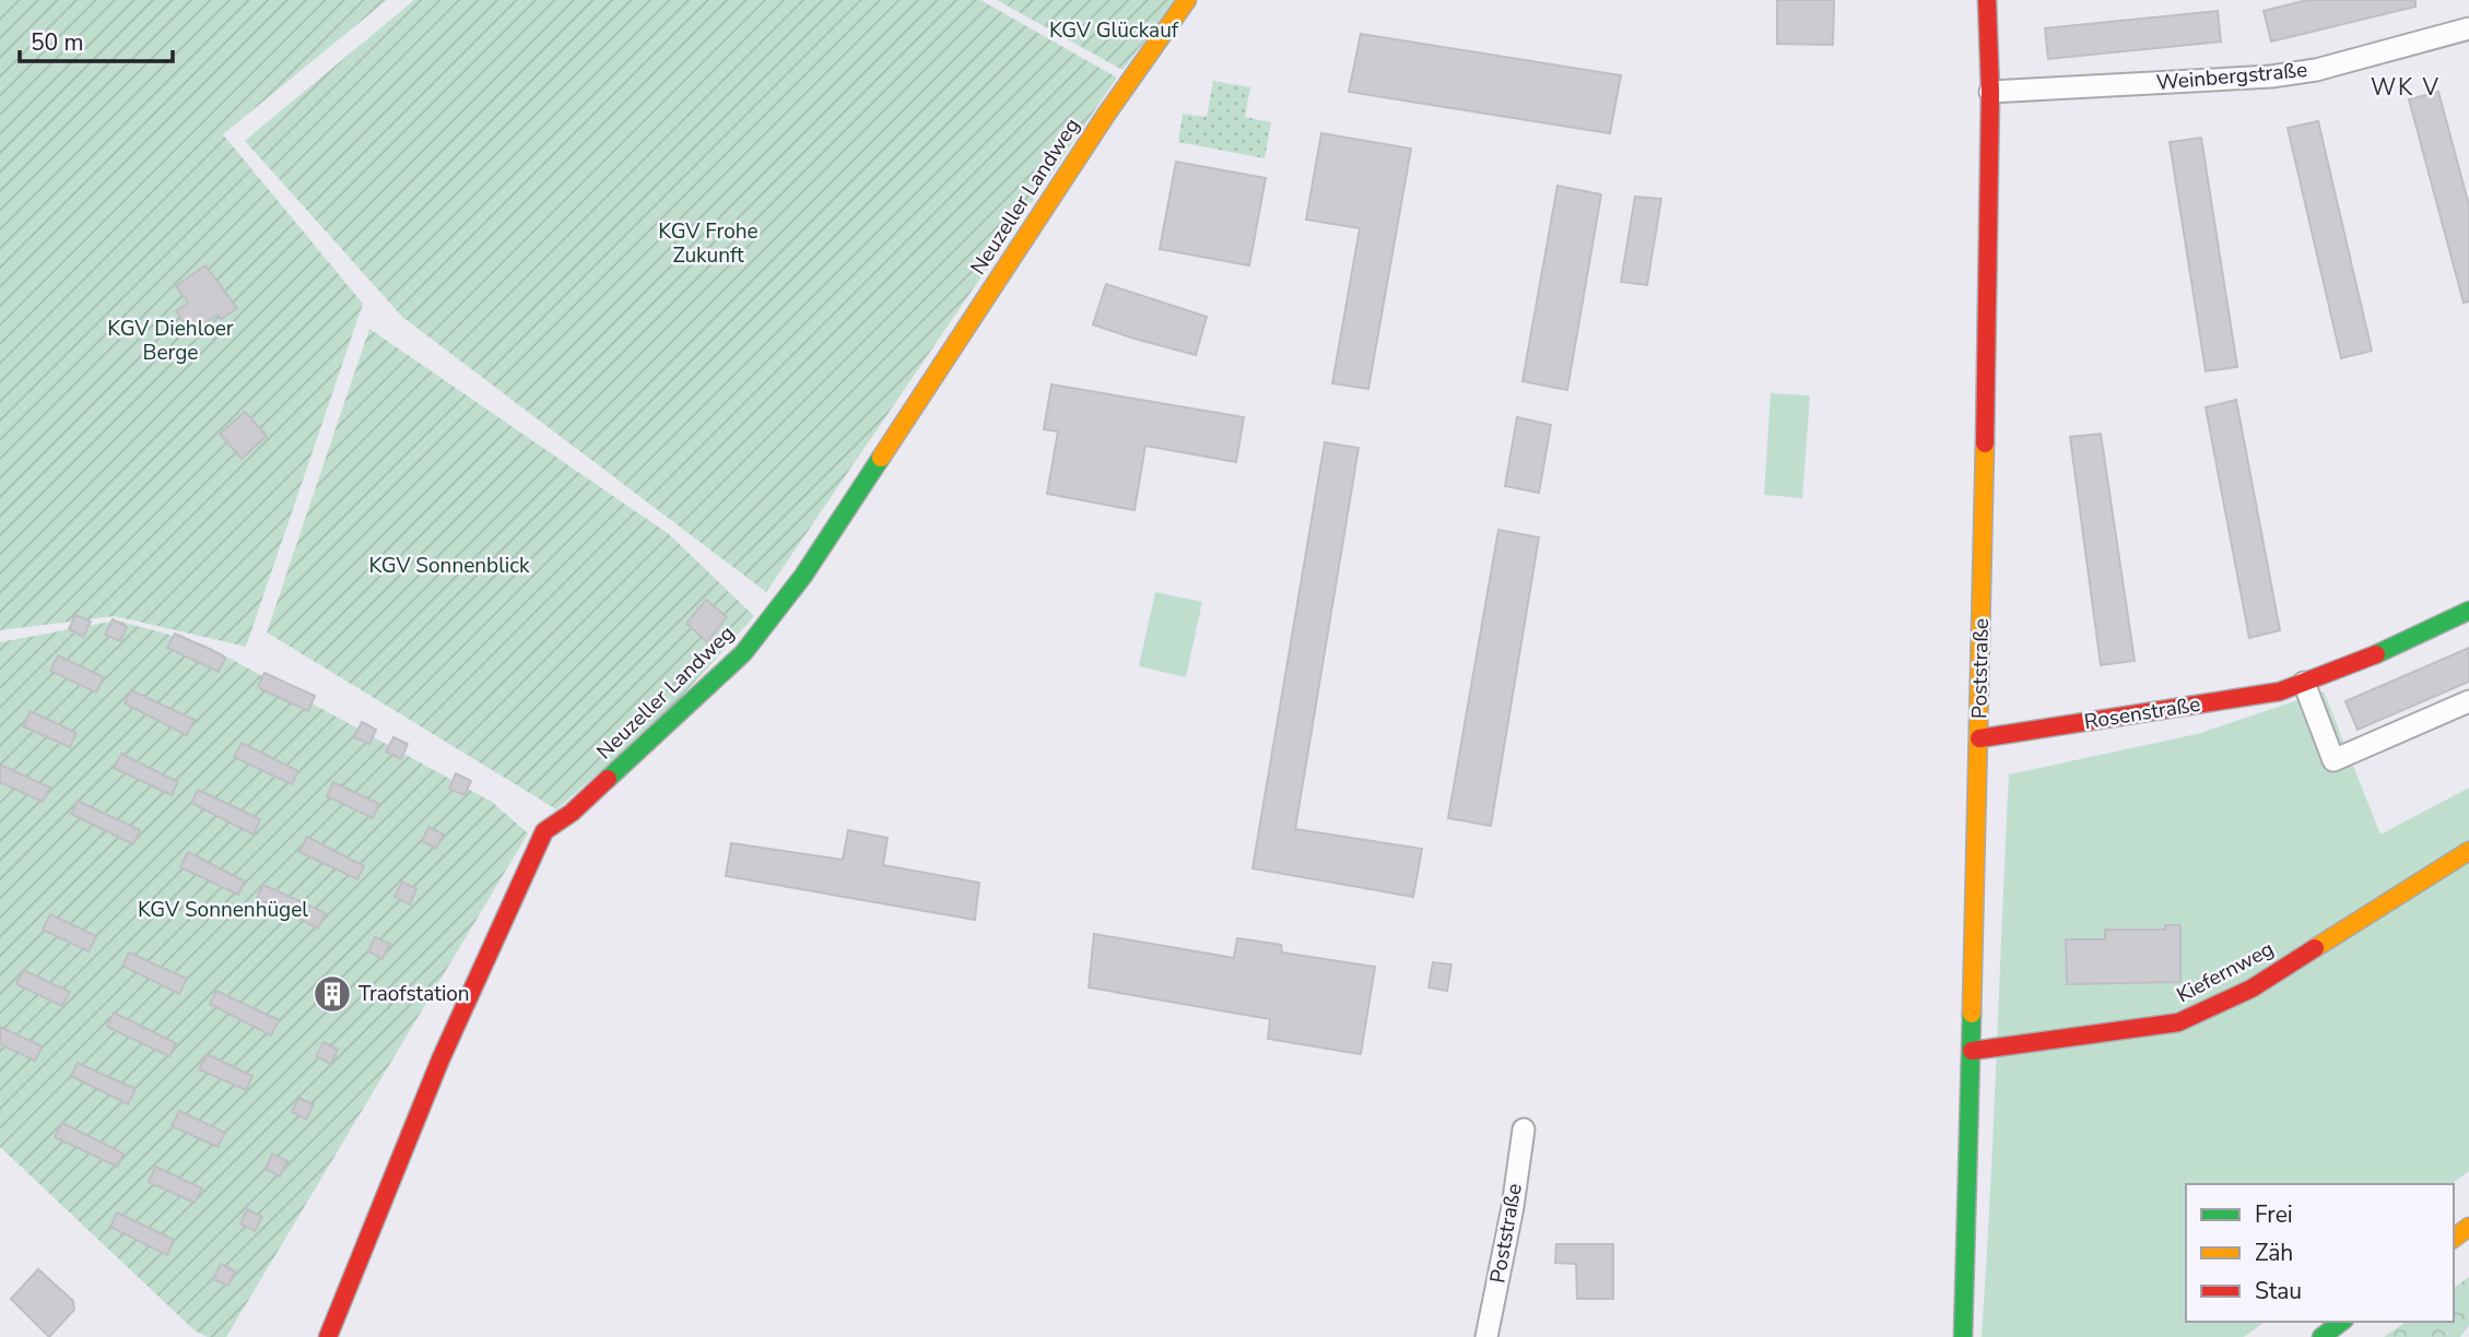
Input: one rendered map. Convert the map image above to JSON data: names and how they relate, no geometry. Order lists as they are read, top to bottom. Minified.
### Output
{"streets":{"street":["Weinbergstraße","Neuzeller Landweg","Poststraße","Rosenstraße","Kiefernweg"]},"crossings":[["Weinbergstraße","Poststraße"],["Poststraße","Rosenstraße"],["Poststraße","Kiefernweg"]],"districts":["WK V"],"parks":["KGV Glückauf","KGV Frohe Zukunft","KGV Diehloer Berge","KGV Sonnenblick","KGV Sonnenhügel"],"places":{"building":["Traofstation"]},"legend":["Frei","Zäh","Stau"],"scale_bar":"50 m"}
